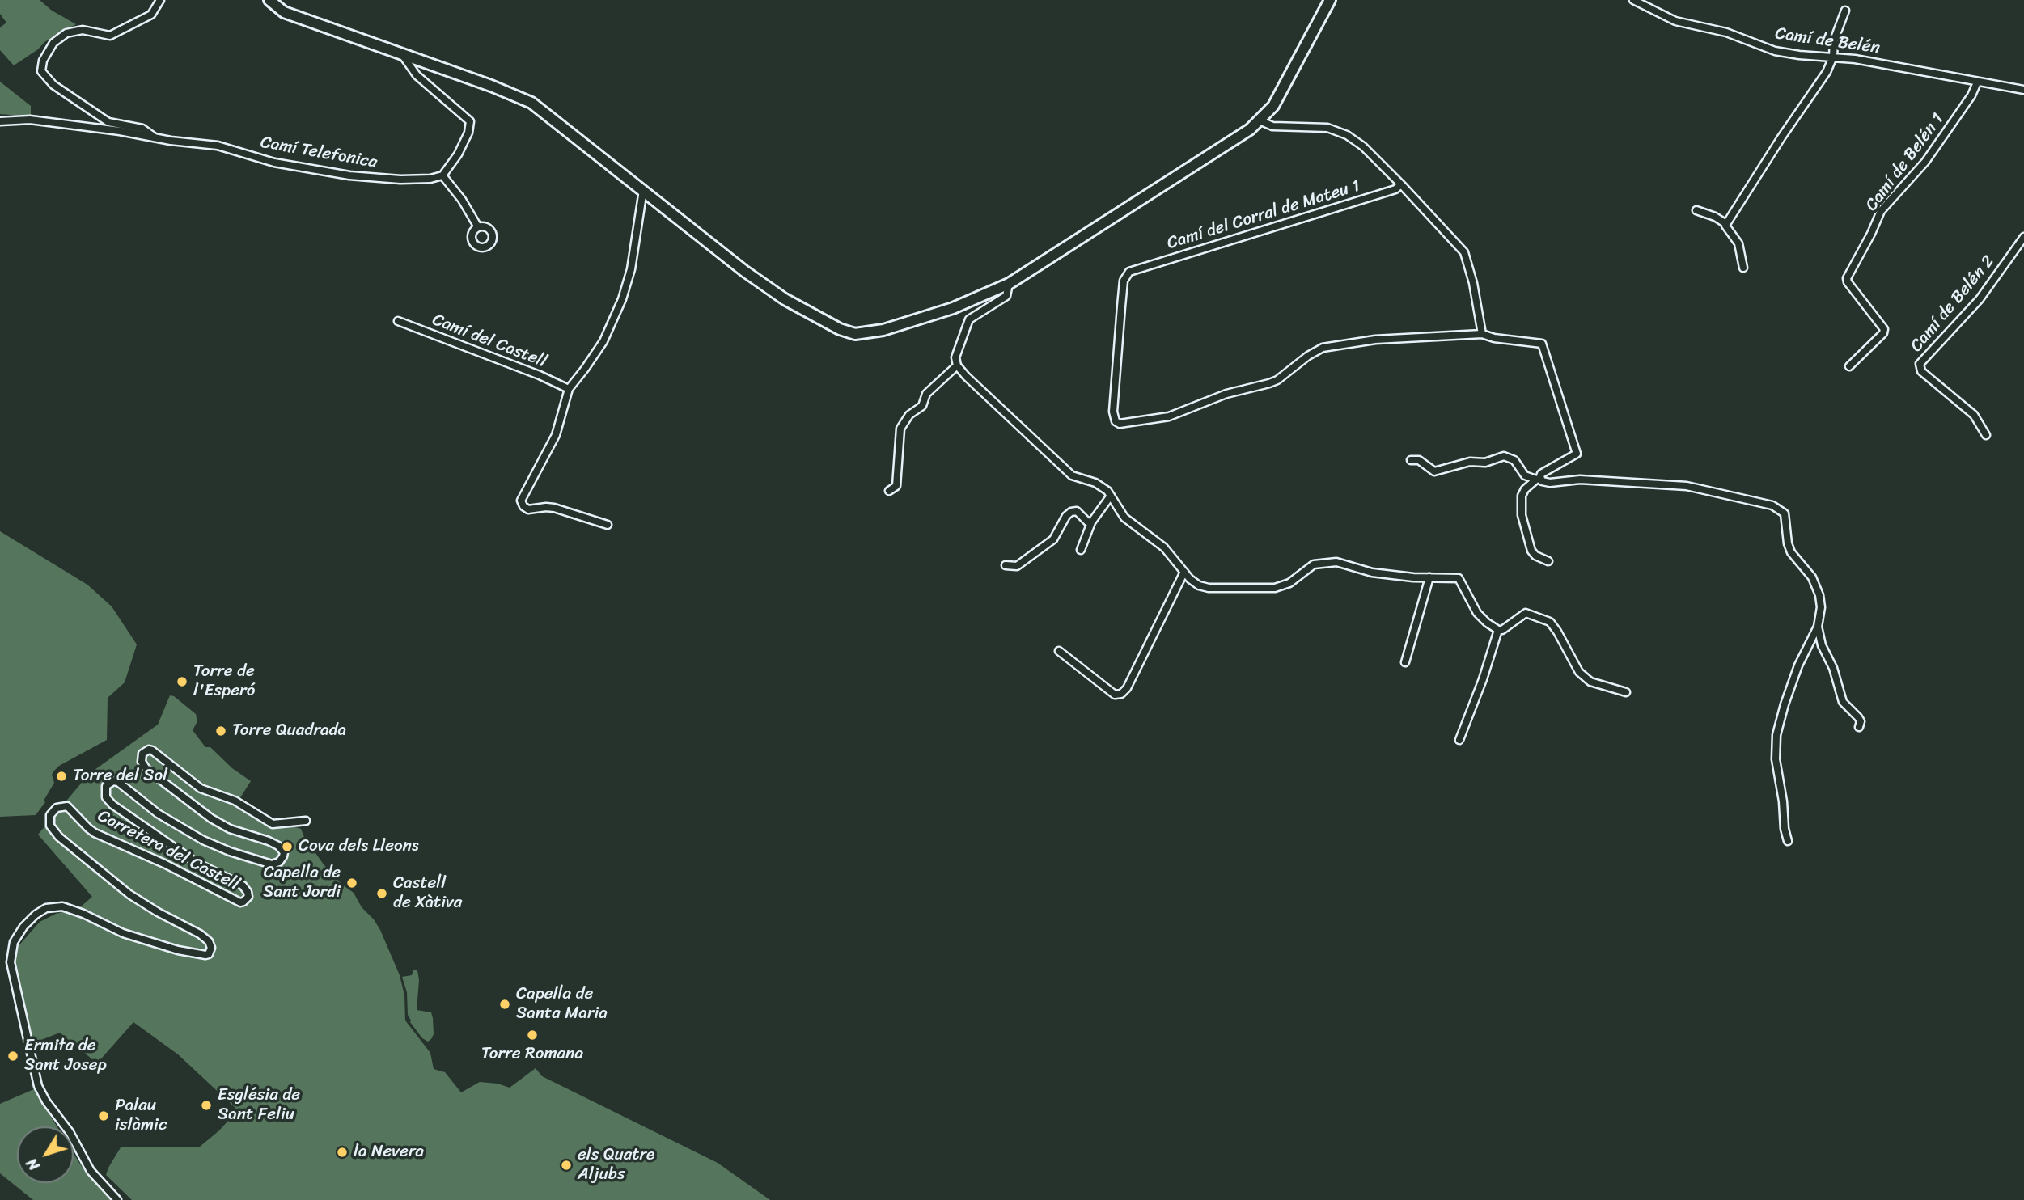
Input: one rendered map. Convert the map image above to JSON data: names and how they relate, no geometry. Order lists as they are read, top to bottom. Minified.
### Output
{"streets":{"street":["Camí de Belén","Camí Telefonica","Camí de Belén 1","Camí del Corral de Mateu 1","Camí de Belén 2","Camí del Castell","Carretera del Castell"]},"crossings":[["Camí de Belén","Camí de Belén 1"]],"places":["Torre de l'Esperó","Torre Quadrada","Torre del Sol","Cova dels Lleons","Capella de Sant Jordi","Castell de Xàtiva","Capella de Santa Maria","Torre Romana","Ermita de Sant Josep","Església de Sant Feliu","Palau islàmic","la Nevera","els Quatre Aljubs"],"north":"bottom left"}
